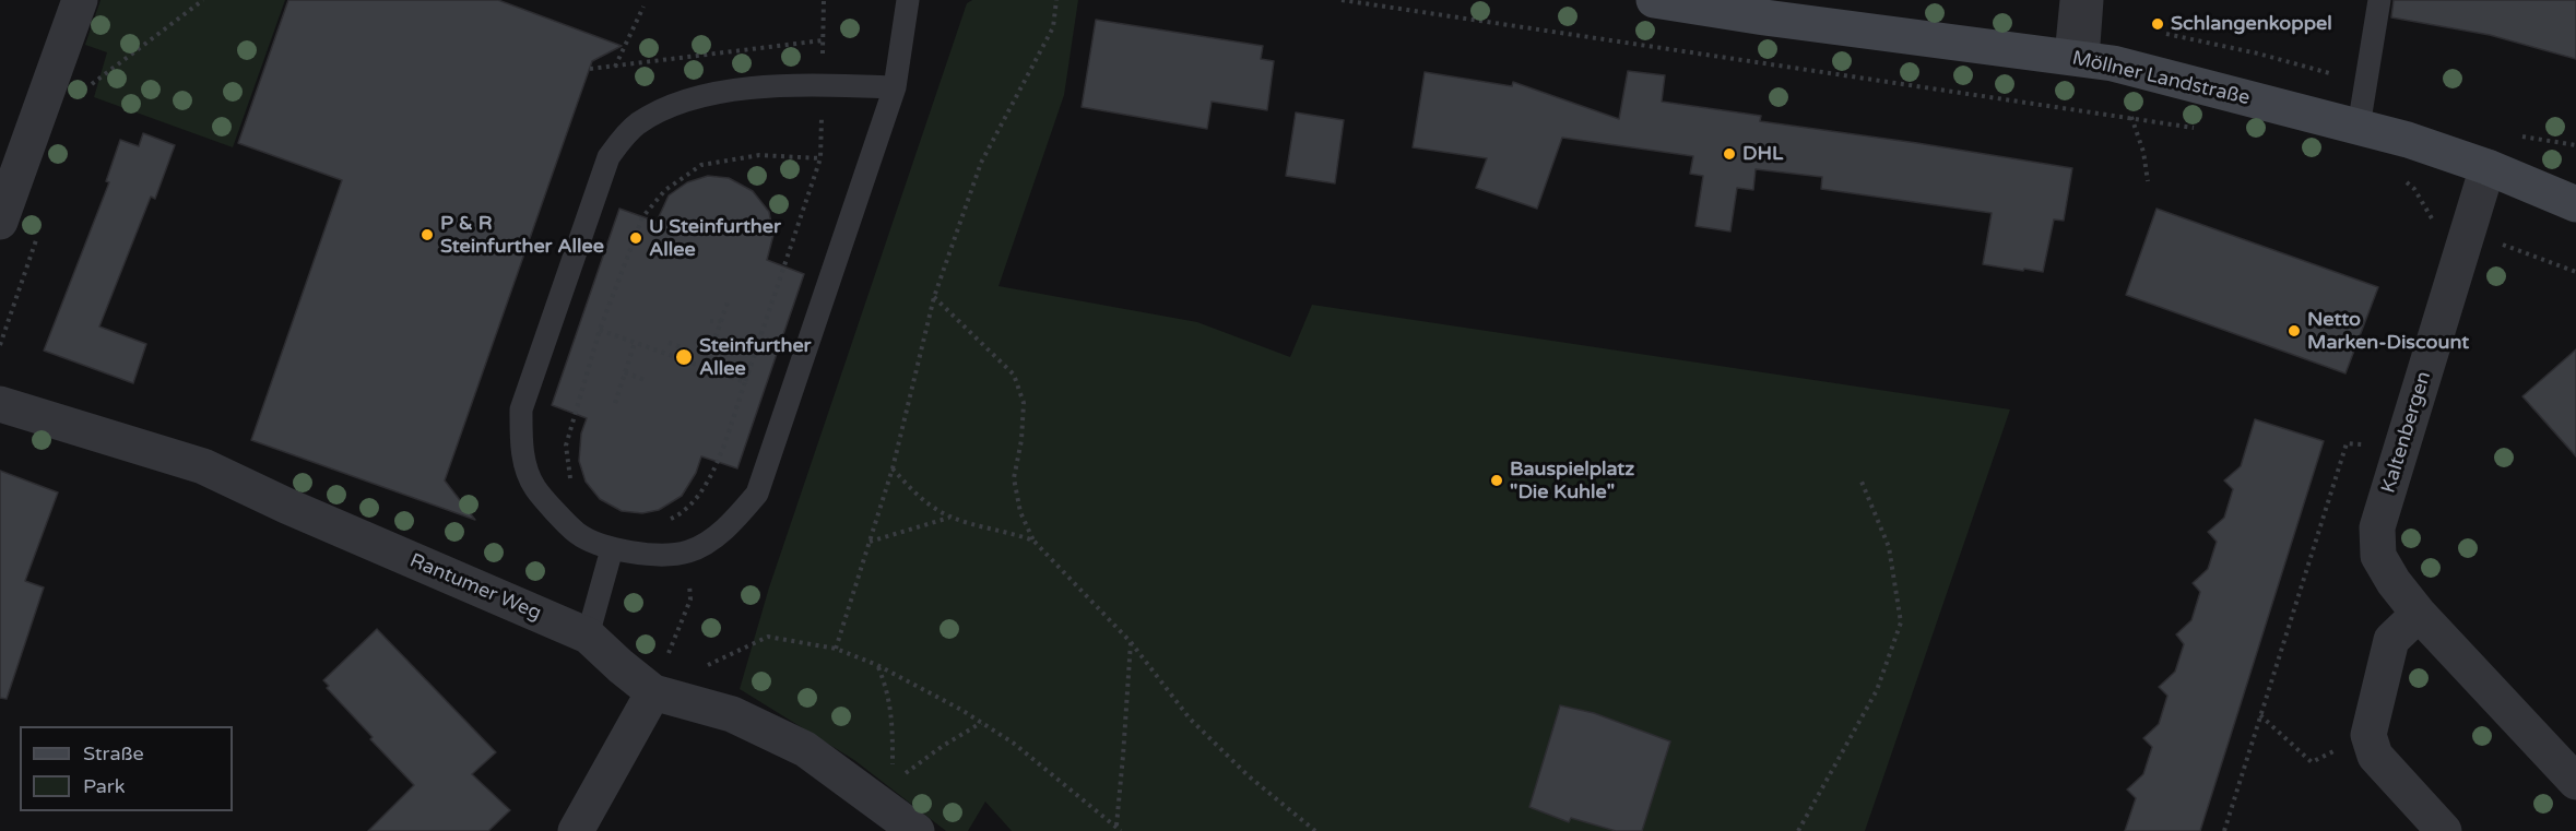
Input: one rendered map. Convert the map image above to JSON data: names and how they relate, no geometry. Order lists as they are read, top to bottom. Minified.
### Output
{"streets":{"street":["Möllner Landstraße","Kaltenbergen","Rantumer Weg"]},"crossings":[["Möllner Landstraße","Kaltenbergen"]],"places":["Schlangenkoppel","DHL","P & R Steinfurther Allee","U Steinfurther Allee","Netto Marken-Discount","Steinfurther Allee","Bauspielplatz \"Die Kuhle\""],"legend":["Straße","Park"]}
